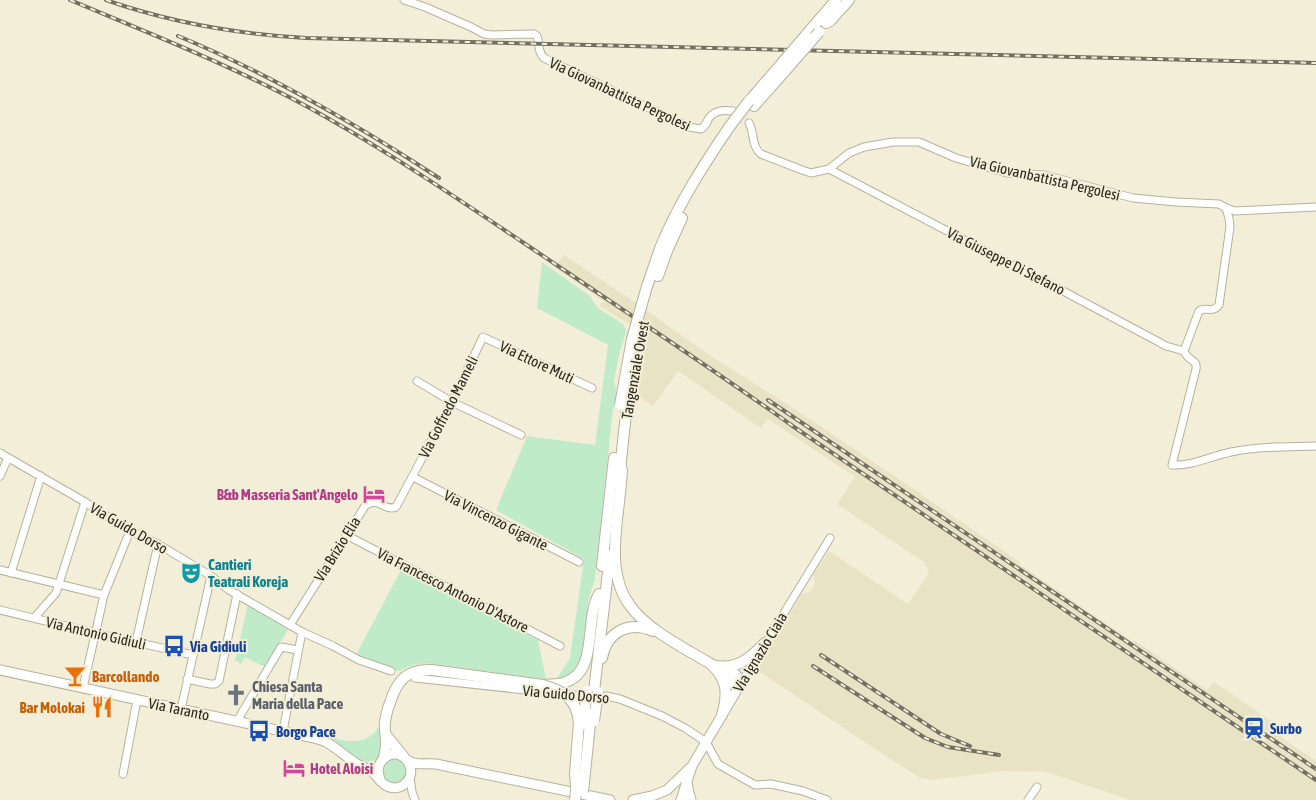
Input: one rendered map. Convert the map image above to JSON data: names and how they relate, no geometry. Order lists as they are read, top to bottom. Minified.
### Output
{"streets":{"highway":["Tangenziale Ovest"],"main road":["Via Ignazio Ciaia","Via Taranto"],"street":["Via Giovanbattista Pergolesi","Via Giuseppe Di Stefano","Via Ettore Muti","Via Goffredo Mameli","Via Vincenzo Gigante","Via Guido Dorso","Via Brizio Elia","Via Francesco Antonio D'Astore","Via Antonio Gidiuli"]},"crossings":[["Via Giovanbattista Pergolesi","Via Giuseppe Di Stefano"],["Via Ettore Muti","Via Goffredo Mameli"],["Via Goffredo Mameli","Via Vincenzo Gigante"],["Via Goffredo Mameli","Via Brizio Elia"],["Via Vincenzo Gigante","Via Brizio Elia"],["Via Guido Dorso","Via Brizio Elia"],["Via Guido Dorso","Via Ignazio Ciaia"],["Via Brizio Elia","Via Francesco Antonio D'Astore"]],"places":{"hotel":["B&b Masseria Sant'Angelo","Hotel Aloisi"],"theatre":["Cantieri Teatrali Koreja"],"bus stop":["Via Gidiuli","Borgo Pace"],"bar":["Barcollando"],"church":["Chiesa Santa Maria della Pace"],"restaurant":["Bar Molokai"],"station":["Surbo"]}}
